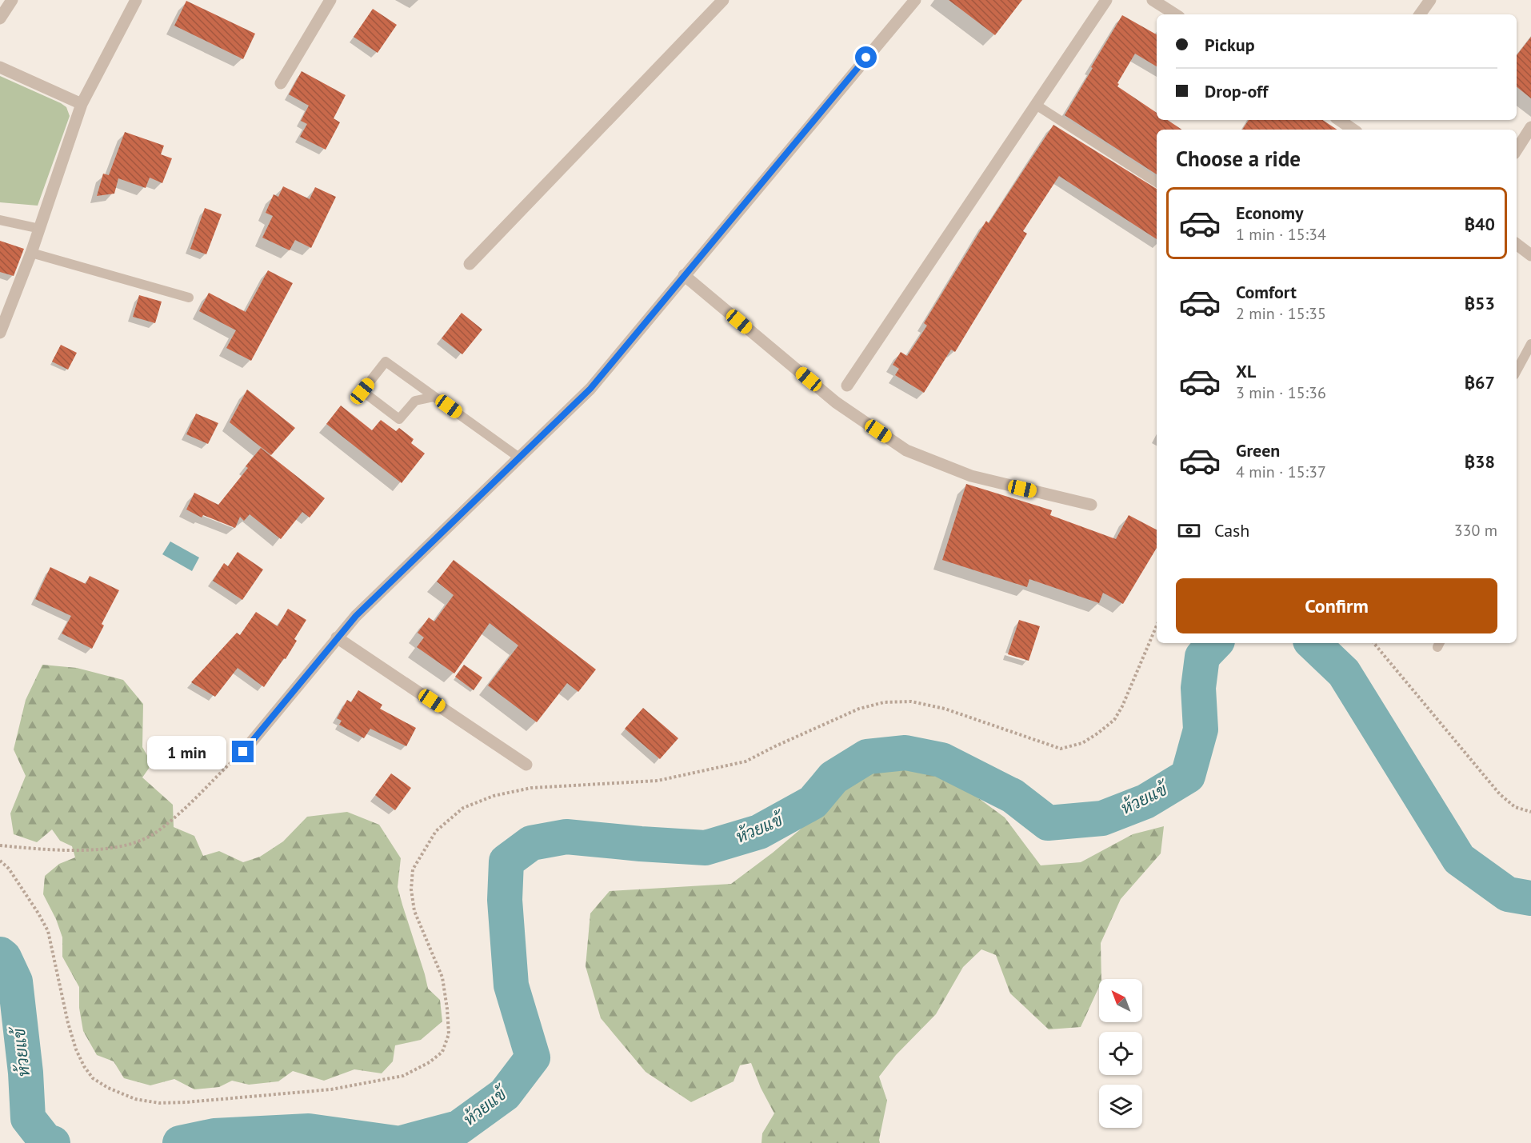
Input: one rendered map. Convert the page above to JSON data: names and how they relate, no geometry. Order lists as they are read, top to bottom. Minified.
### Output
{"water":["ห้วยแข้"],"north":"top left","page":{"banner":["Pickup","Drop-off"],"heading":"Choose a ride","list":[{"name":"Economy","note":"1 min · 15:34","value":"฿40"},{"name":"Comfort","note":"2 min · 15:35","value":"฿53"},{"name":"XL","note":"3 min · 15:36","value":"฿67"},{"name":"Green","note":"4 min · 15:37","value":"฿38"}],"pay":["Cash","330 m"],"buttons":"Confirm","bubble":"1 min"}}
